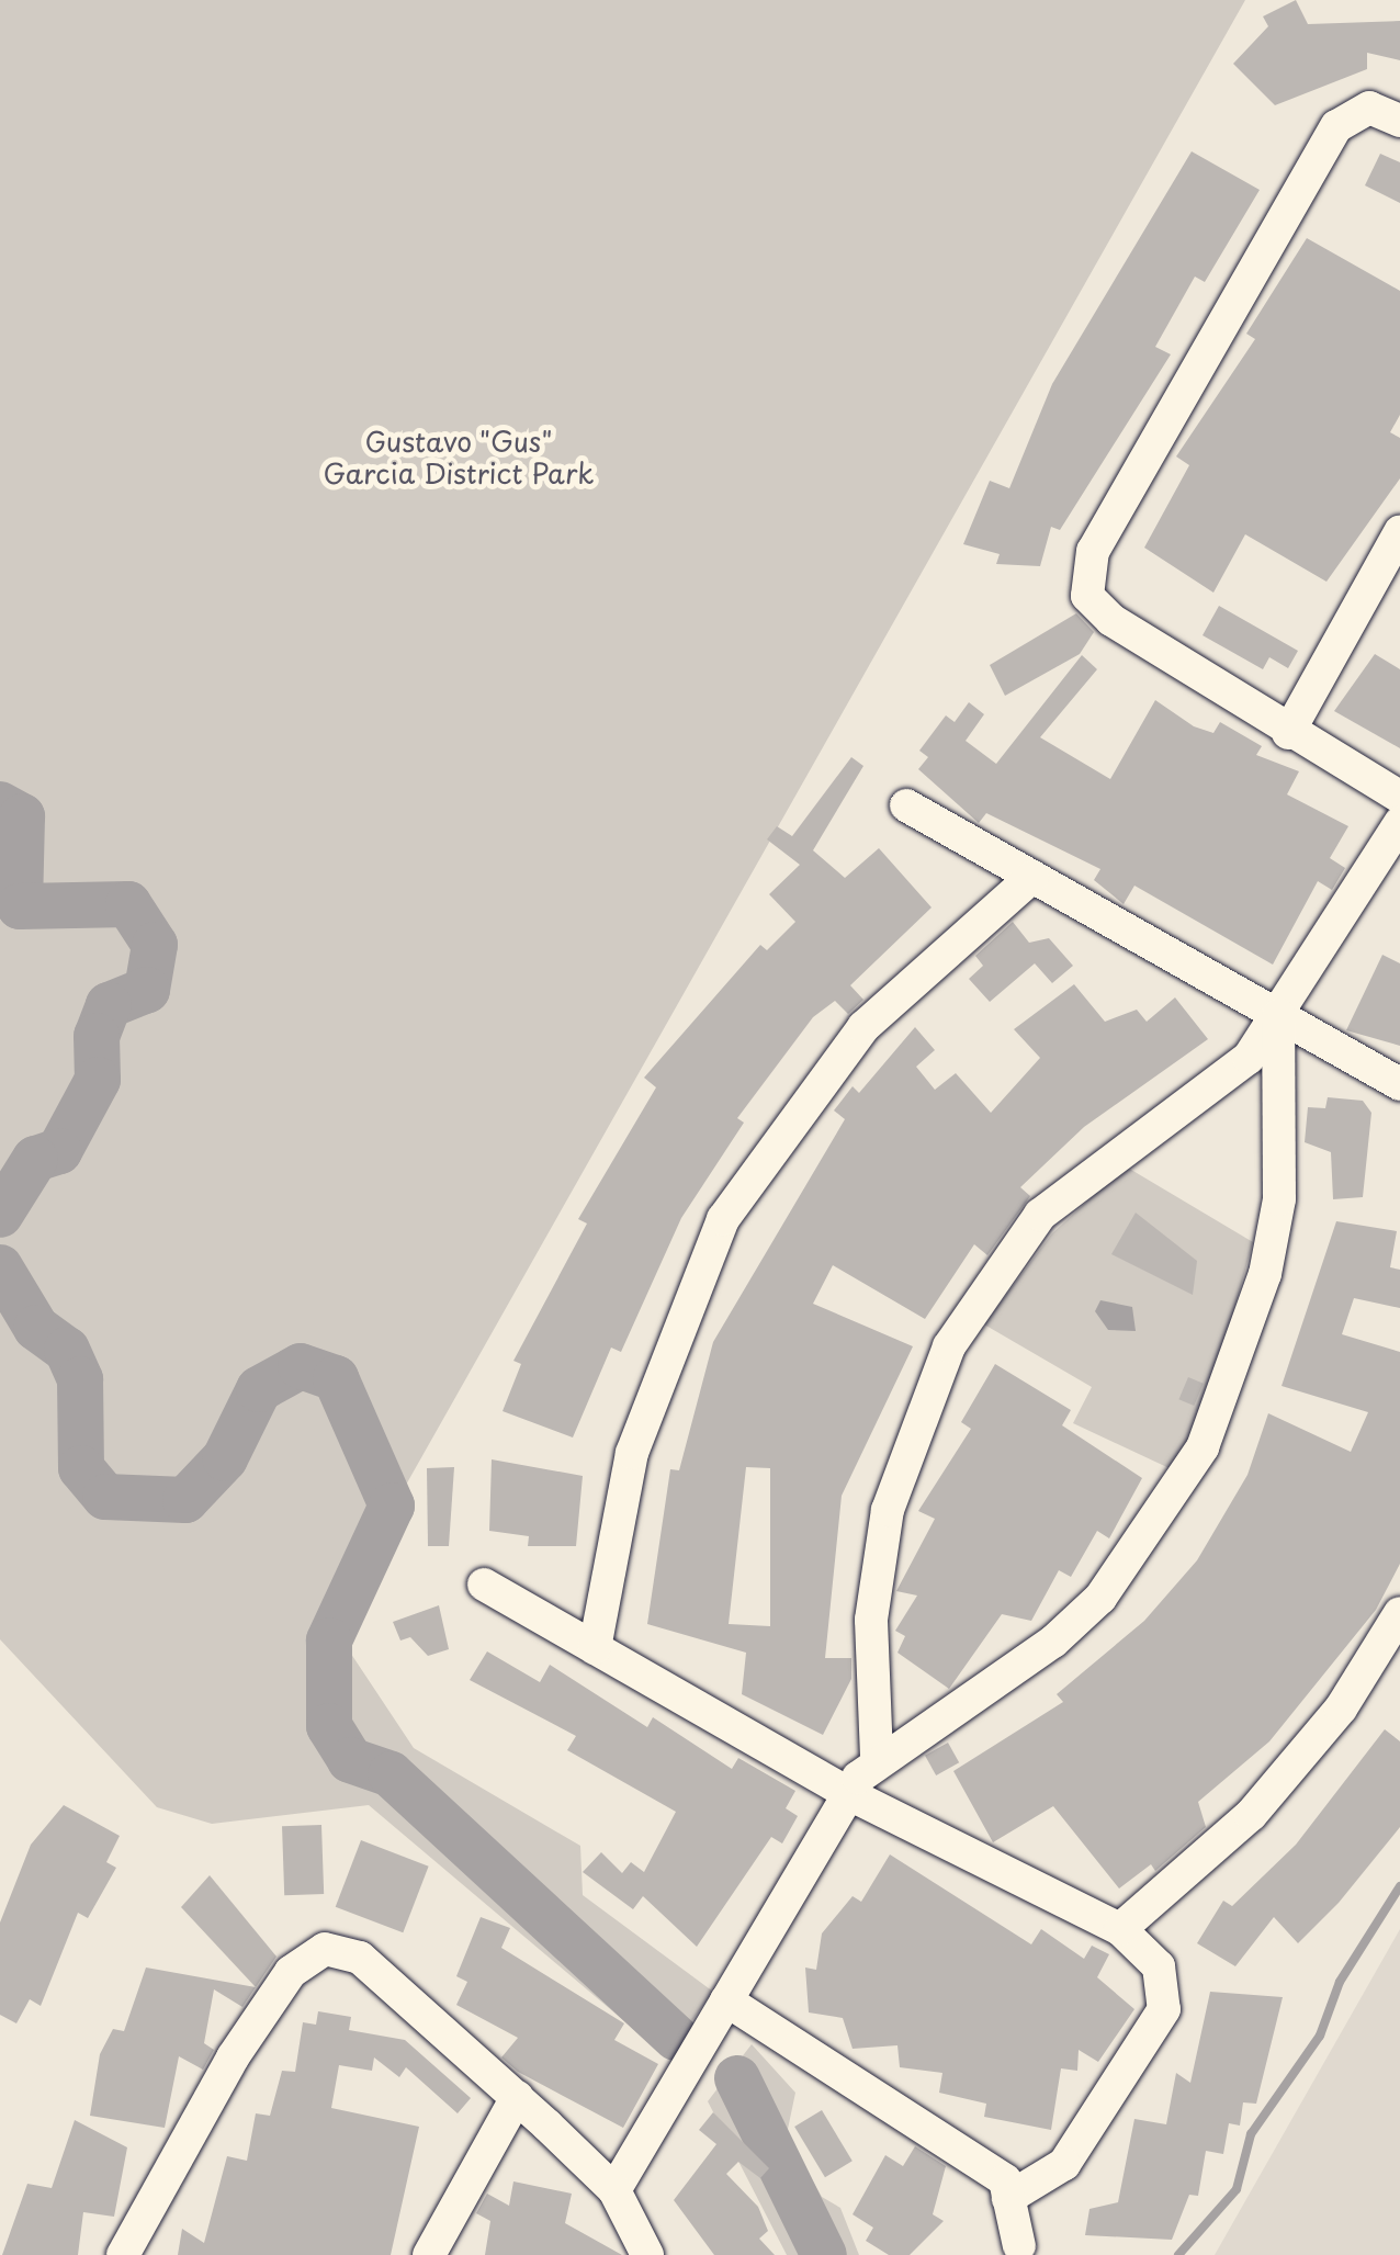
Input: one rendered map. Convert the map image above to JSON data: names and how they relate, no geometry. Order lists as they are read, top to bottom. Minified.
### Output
{"parks":["Gustavo \"Gus\" Garcia District Park"]}
